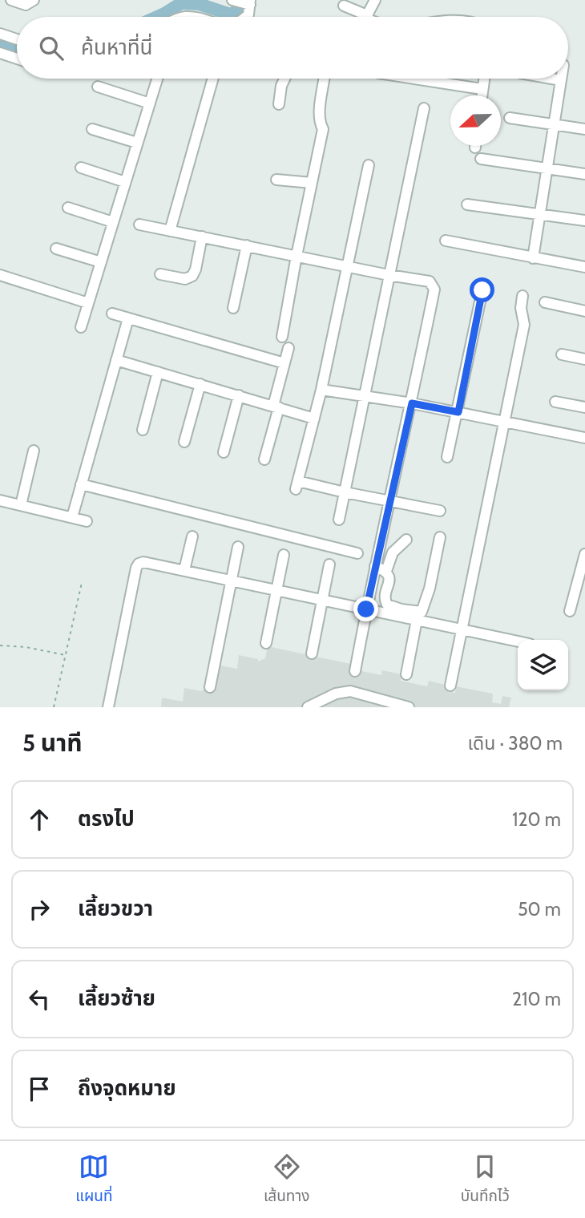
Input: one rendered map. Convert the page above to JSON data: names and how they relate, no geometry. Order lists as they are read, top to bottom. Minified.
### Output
{"north":"left","page":{"search":"ค้นหาที่นี่","heading":["5 นาที","เดิน · 380 m"],"list":[["ตรงไป","120 m"],["เลี้ยวขวา","50 m"],["เลี้ยวซ้าย","210 m"],"ถึงจุดหมาย"],"nav":["แผนที่","เส้นทาง","บันทึกไว้"]}}
